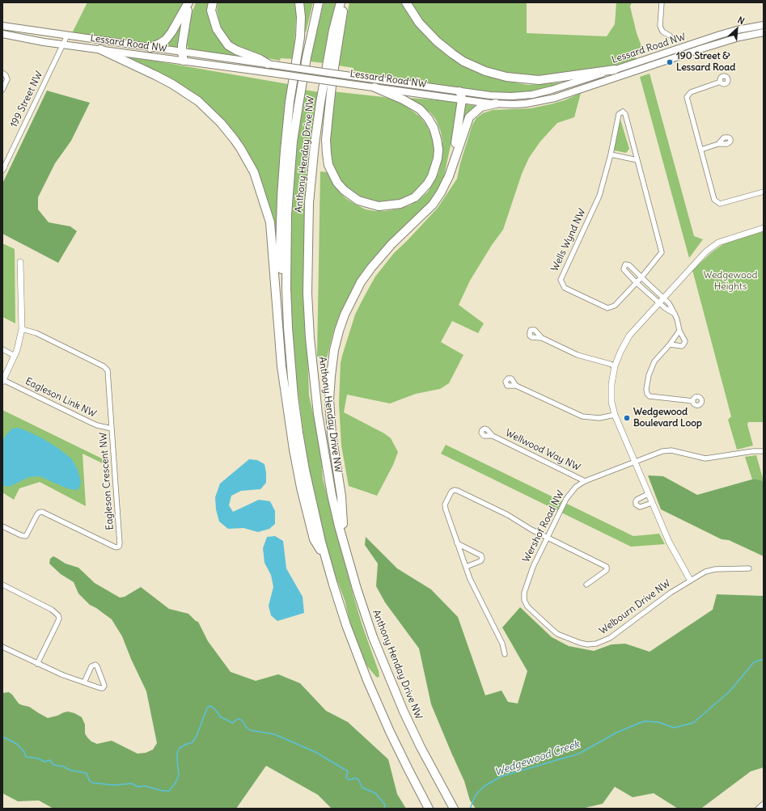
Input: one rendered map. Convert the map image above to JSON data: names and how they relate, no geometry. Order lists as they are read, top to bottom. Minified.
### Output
{"streets":{"highway":["Anthony Henday Drive NW"],"main road":["Lessard Road NW"],"street":["199 Street NW","Wells Wynd NW","Eagleson Link NW","Wellwood Way NW","Eagleson Crescent NW","Wershof Road NW","Welbourn Drive NW"]},"crossings":[["Lessard Road NW","199 Street NW"],["Eagleson Link NW","Eagleson Crescent NW"],["Wellwood Way NW","Wershof Road NW"],["Wershof Road NW","Welbourn Drive NW"]],"water":["Wedgewood Creek"],"parks":["Wedgewood Heights"],"places":["190 Street & Lessard Road","Wedgewood Boulevard Loop"],"north":"top right"}
